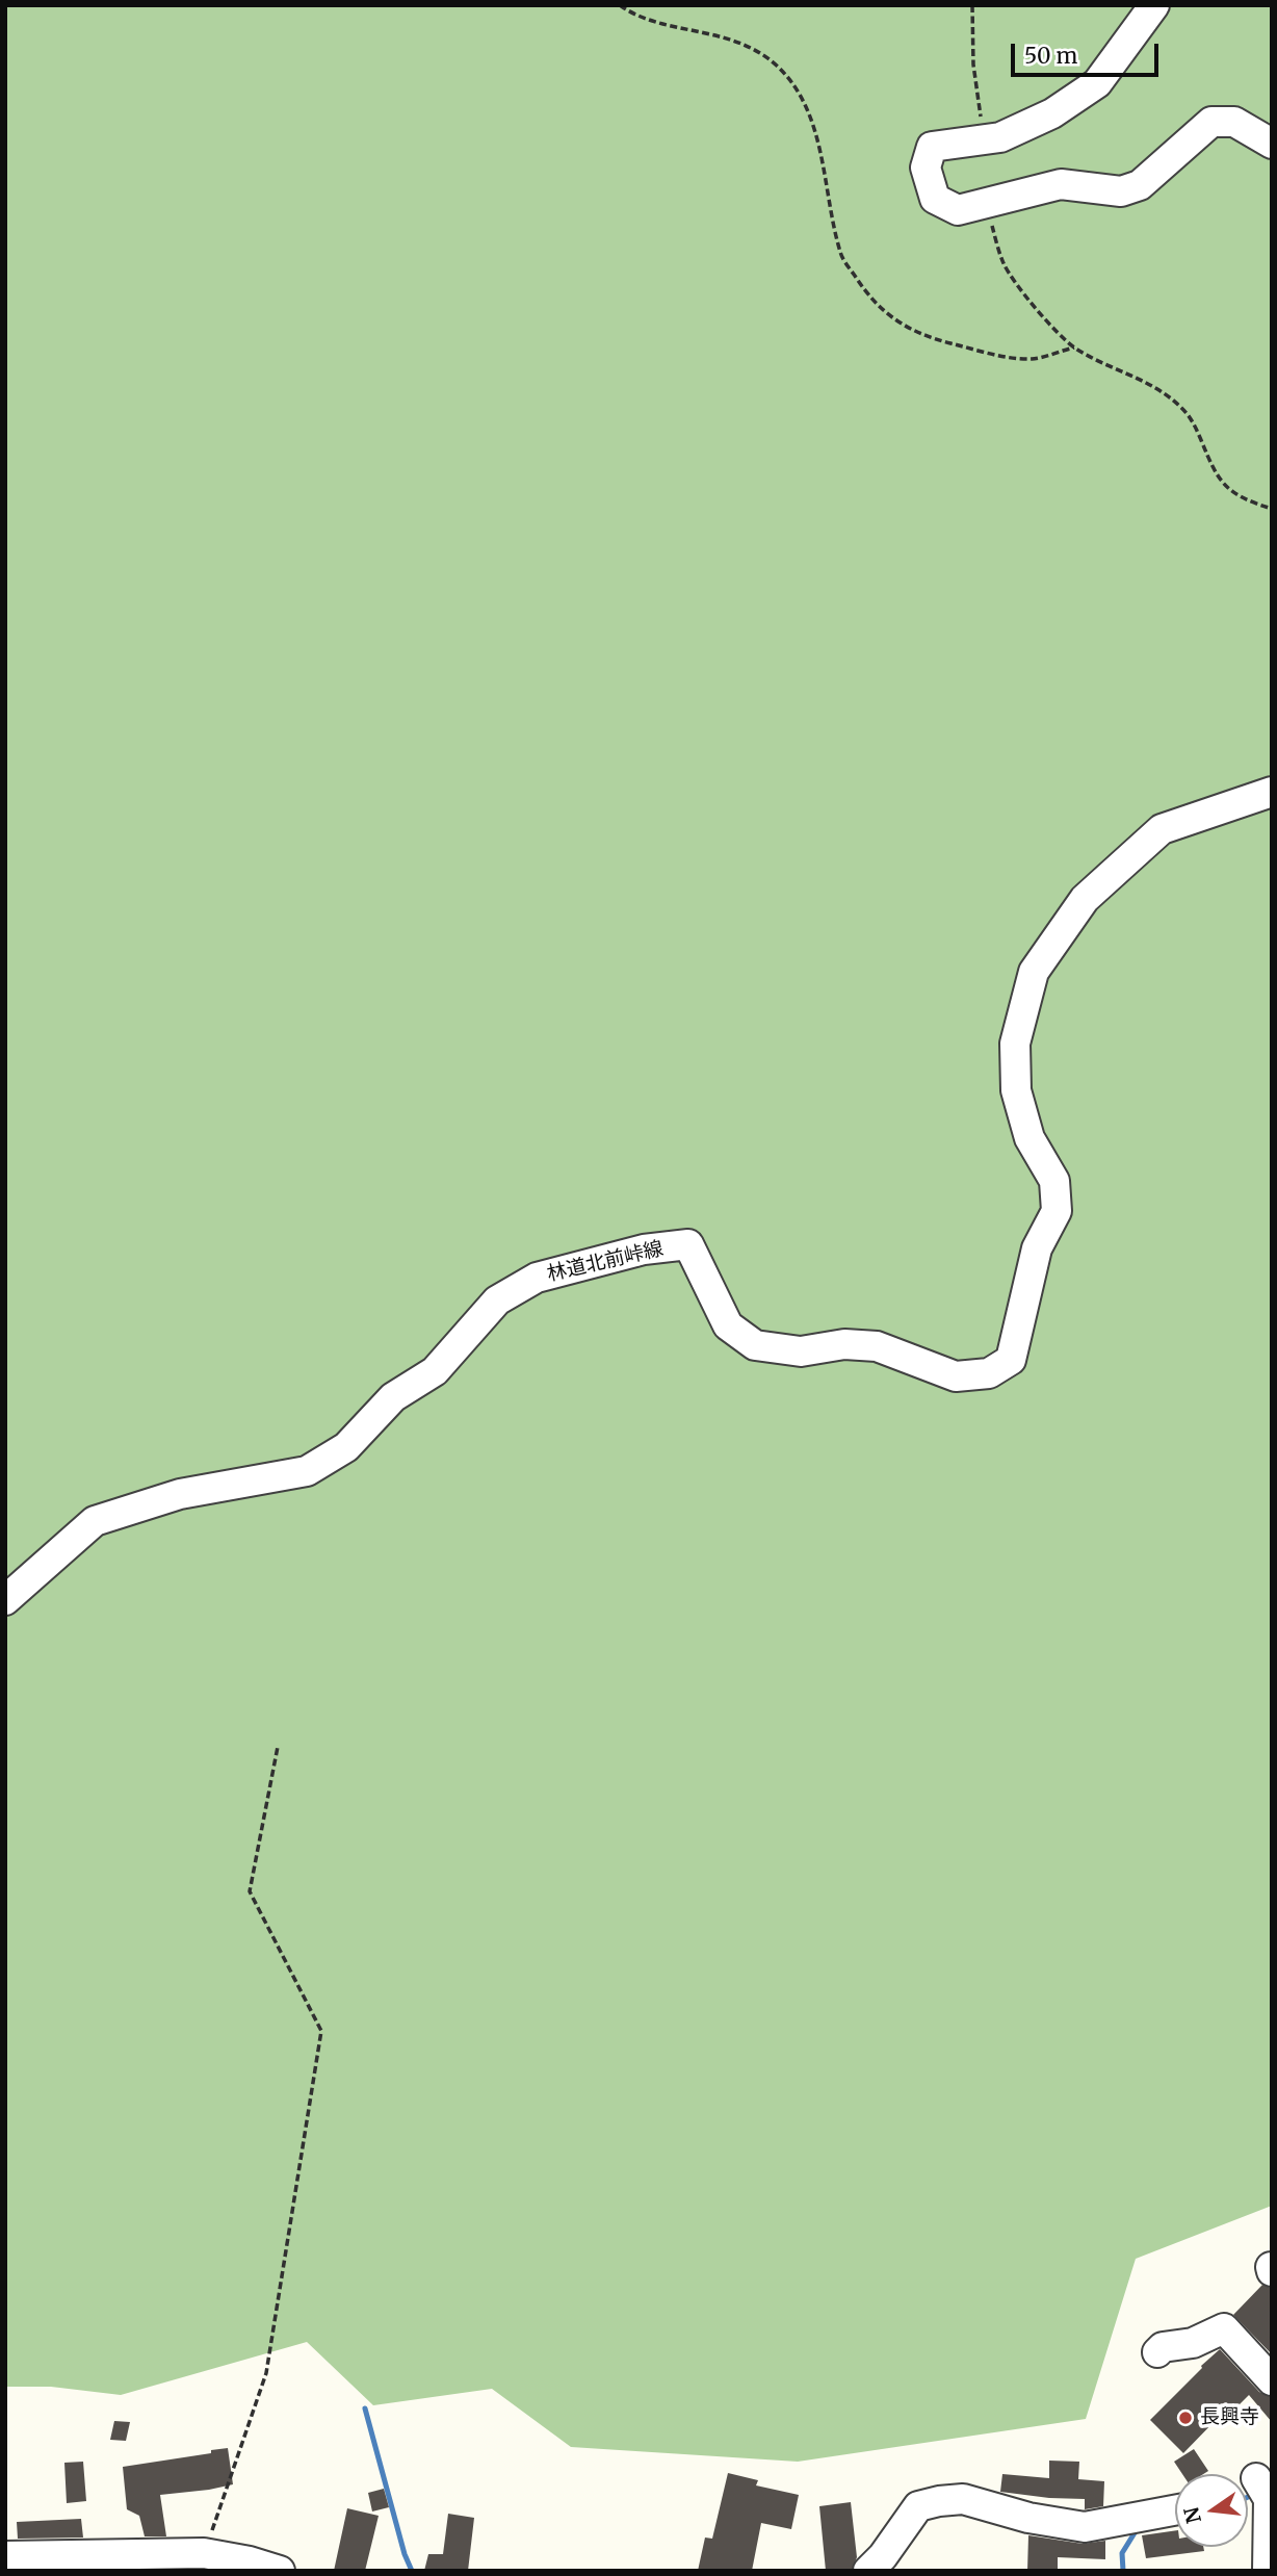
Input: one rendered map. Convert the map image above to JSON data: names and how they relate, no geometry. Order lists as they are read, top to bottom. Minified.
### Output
{"streets":{"street":["林道北前峠線"]},"places":["長興寺"],"scale_bar":"50 m","north":"left"}
